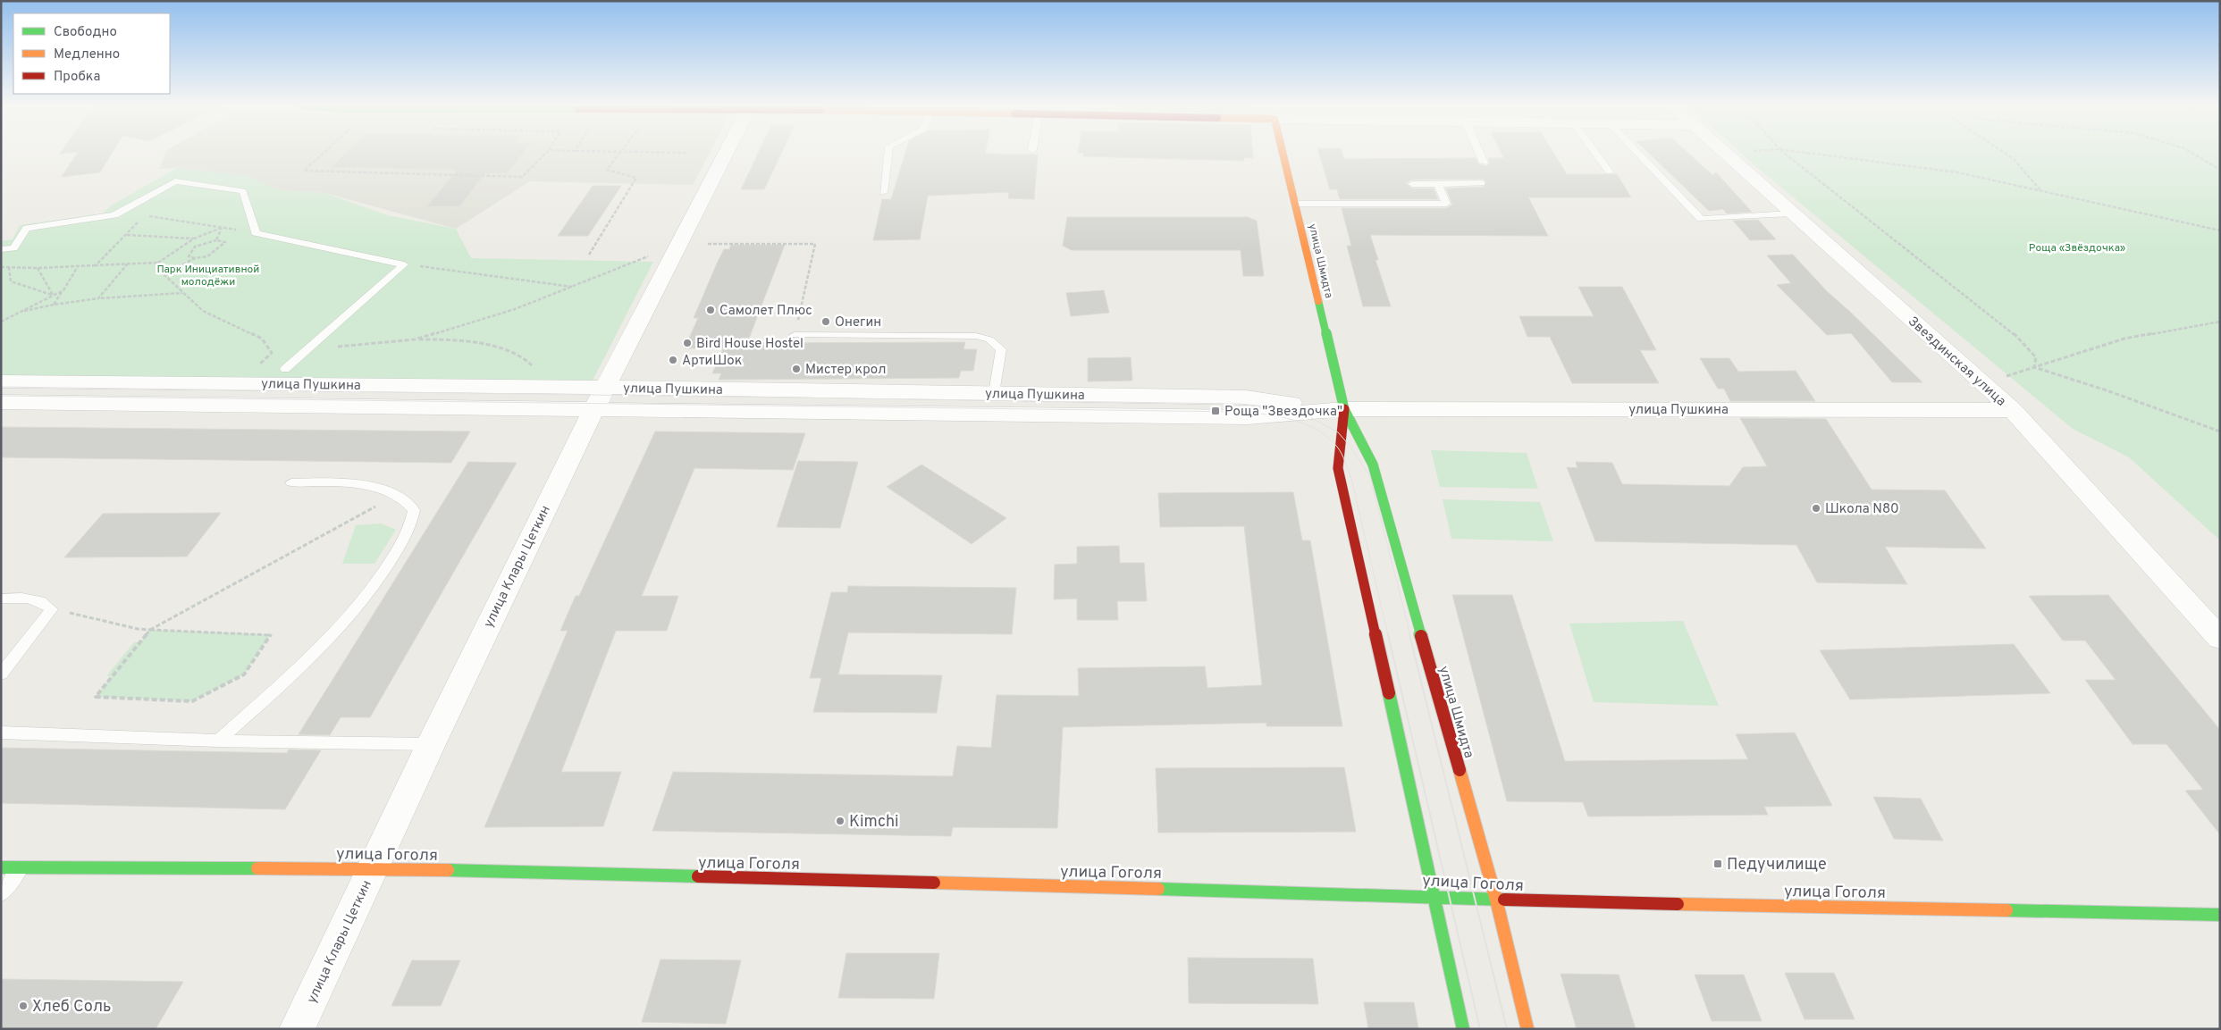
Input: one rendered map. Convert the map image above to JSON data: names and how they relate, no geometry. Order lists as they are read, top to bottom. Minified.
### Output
{"streets":{"street":["улица Шмидта","Звездинская улица","улица Пушкина","улица Клары Цеткин","улица Гоголя"]},"crossings":[["улица Шмидта","улица Пушкина"],["улица Шмидта","улица Гоголя"],["Звездинская улица","улица Пушкина"],["улица Пушкина","улица Клары Цеткин"],["улица Клары Цеткин","улица Гоголя"]],"parks":["Роща «Звёздочка»","Парк Инициативной молодёжи"],"places":{"other":["Самолет Плюс","Онегин","Bird House Hostel","АртиШок","Мистер крол","Школа N80","Kimchi","Хлеб Соль"],"transit":["Роща \"Звездочка\"","Педучилище"]},"legend":["Свободно","Медленно","Пробка"]}
